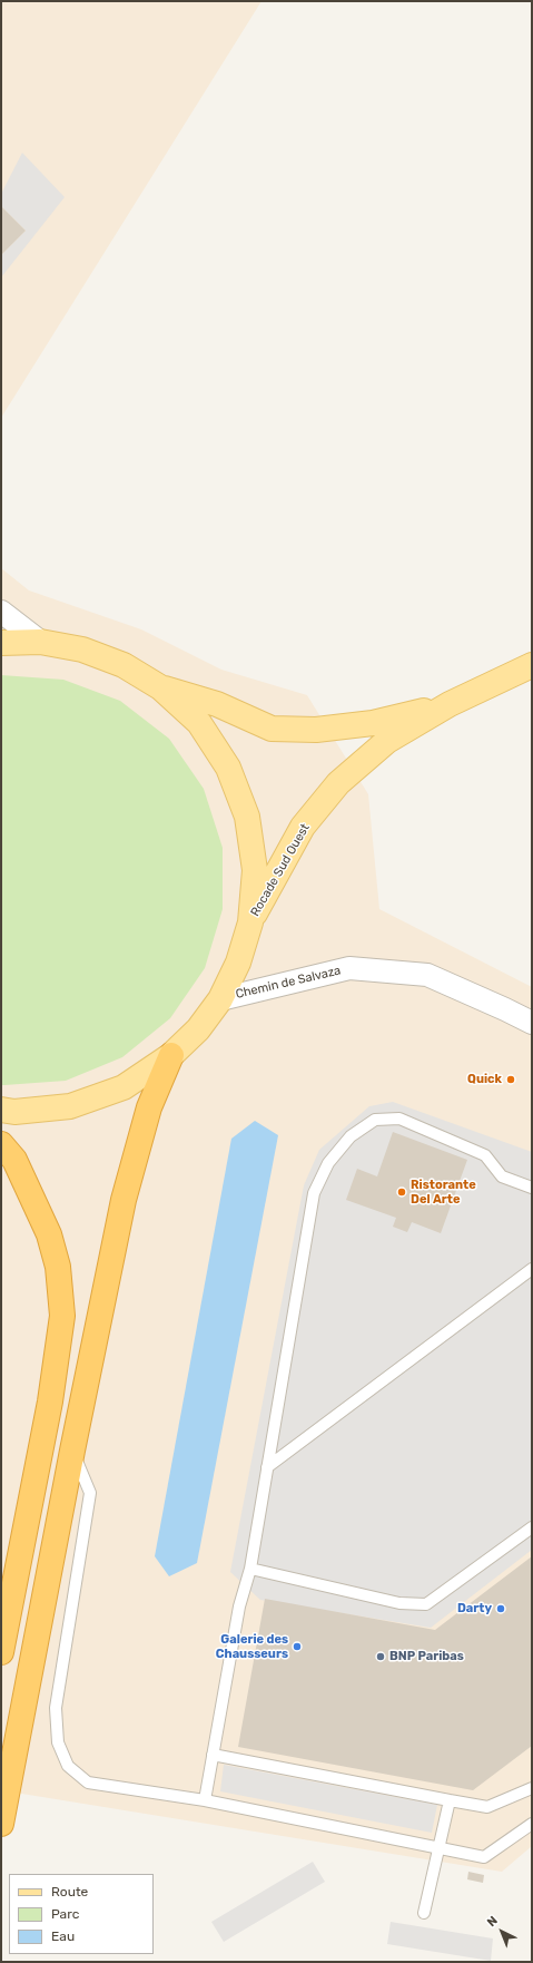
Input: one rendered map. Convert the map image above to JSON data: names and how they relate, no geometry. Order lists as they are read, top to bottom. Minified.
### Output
{"streets":{"main road":["Rocade Sud Ouest"],"street":["Chemin de Salvaza"]},"places":["Quick","Ristorante Del Arte","Darty","Galerie des Chausseurs","BNP Paribas"],"legend":["Route","Parc","Eau"],"north":"top left"}
